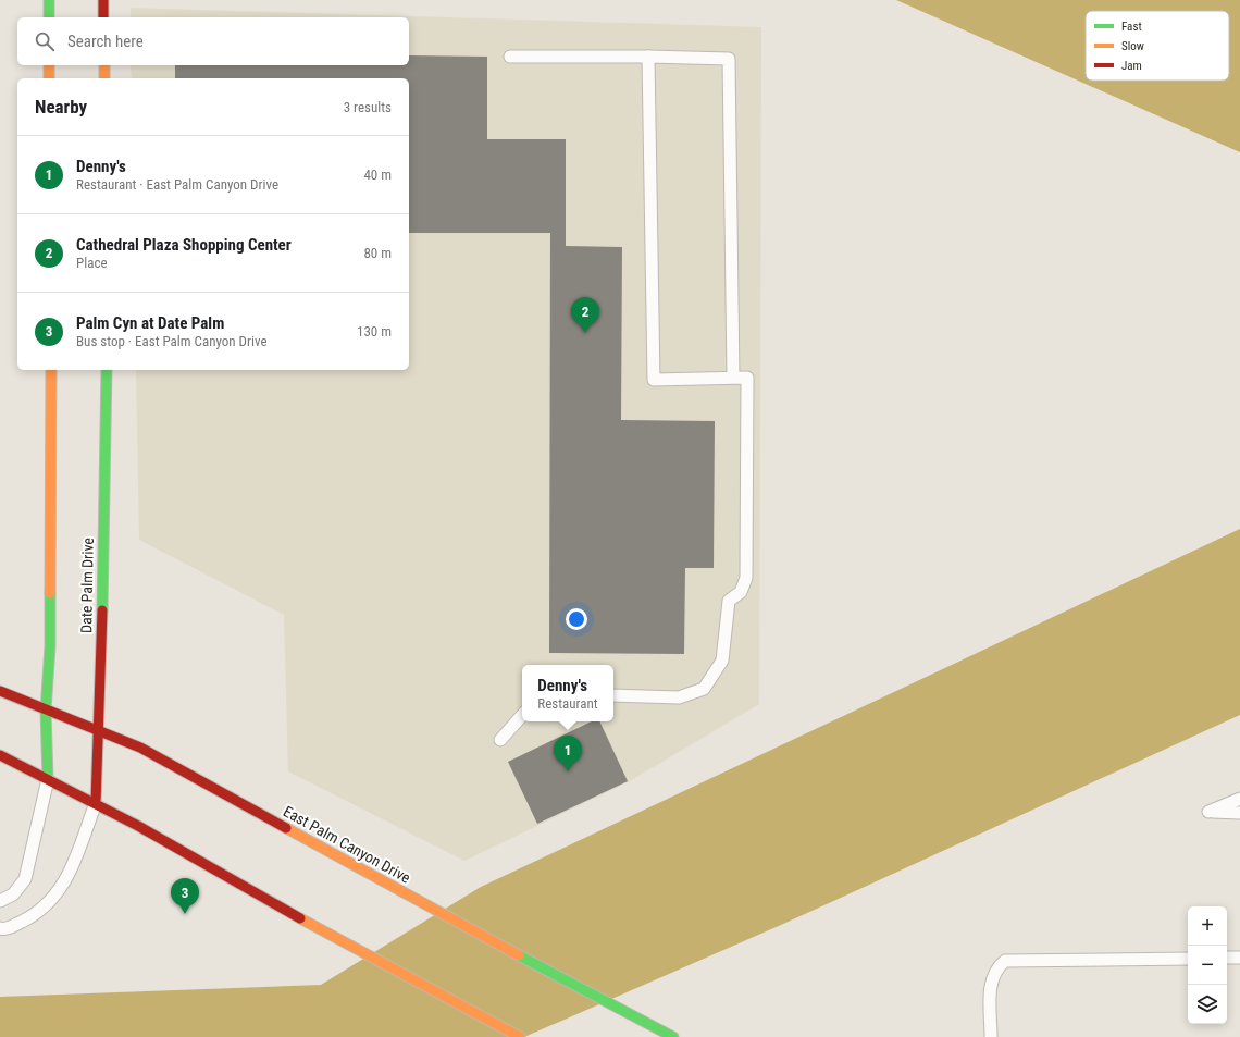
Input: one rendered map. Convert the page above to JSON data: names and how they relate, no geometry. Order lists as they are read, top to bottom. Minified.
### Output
{"streets":{"main road":["Date Palm Drive","East Palm Canyon Drive"]},"crossings":[["Date Palm Drive","East Palm Canyon Drive"]],"legend":["Fast","Slow","Jam"],"page":{"search":"Search here","heading":["Nearby","3 results"],"list":[{"mark":"1","name":"Denny's","note":"Restaurant · East Palm Canyon Drive","value":"40 m"},{"mark":"2","name":"Cathedral Plaza Shopping Center","note":"Place","value":"80 m"},{"mark":"3","name":"Palm Cyn at Date Palm","note":"Bus stop · East Palm Canyon Drive","value":"130 m"}],"pins":["2","1","3"],"popup":["Denny's","Restaurant"],"map_buttons":["+","−"]}}
